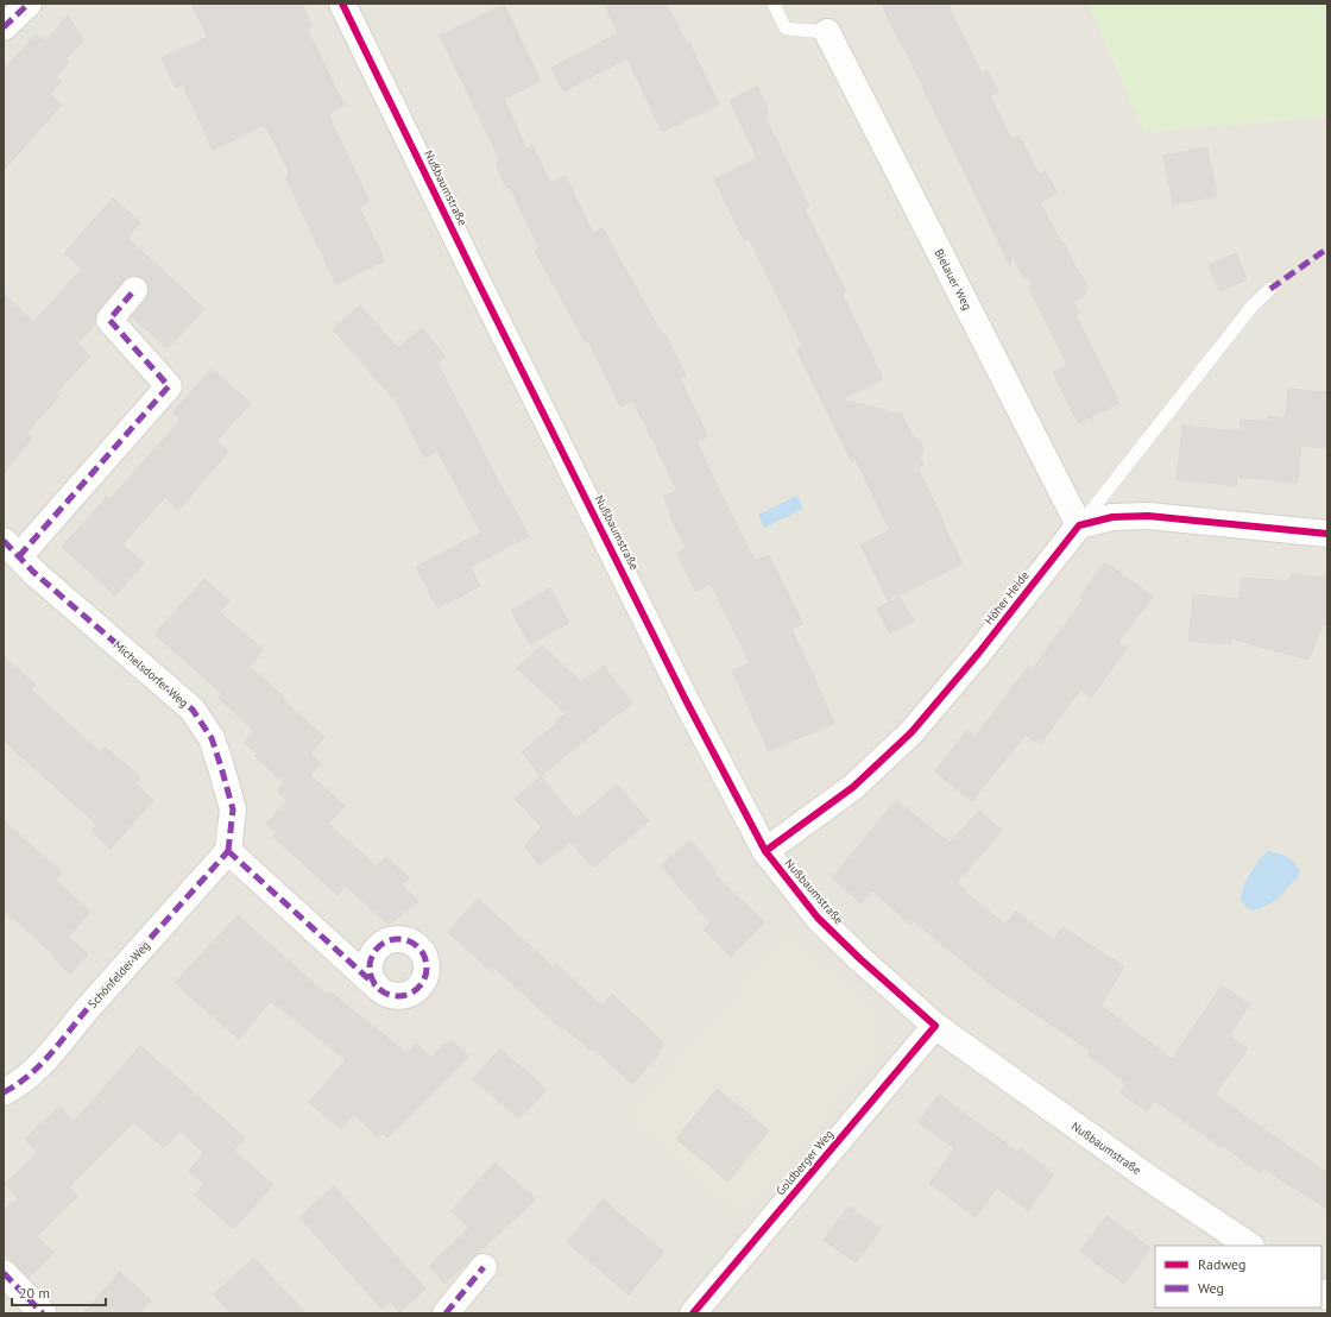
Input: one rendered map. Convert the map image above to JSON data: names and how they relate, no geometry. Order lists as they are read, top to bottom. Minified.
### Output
{"streets":{"street":["Nußbaumstraße","Bielauer Weg","Höher Heide","Michelsdorfer Weg","Schönfelder Weg","Goldberger Weg"]},"crossings":[["Nußbaumstraße","Höher Heide"],["Nußbaumstraße","Goldberger Weg"],["Bielauer Weg","Höher Heide"],["Michelsdorfer Weg","Schönfelder Weg"]],"legend":["Radweg","Weg"],"scale_bar":"20 m"}
